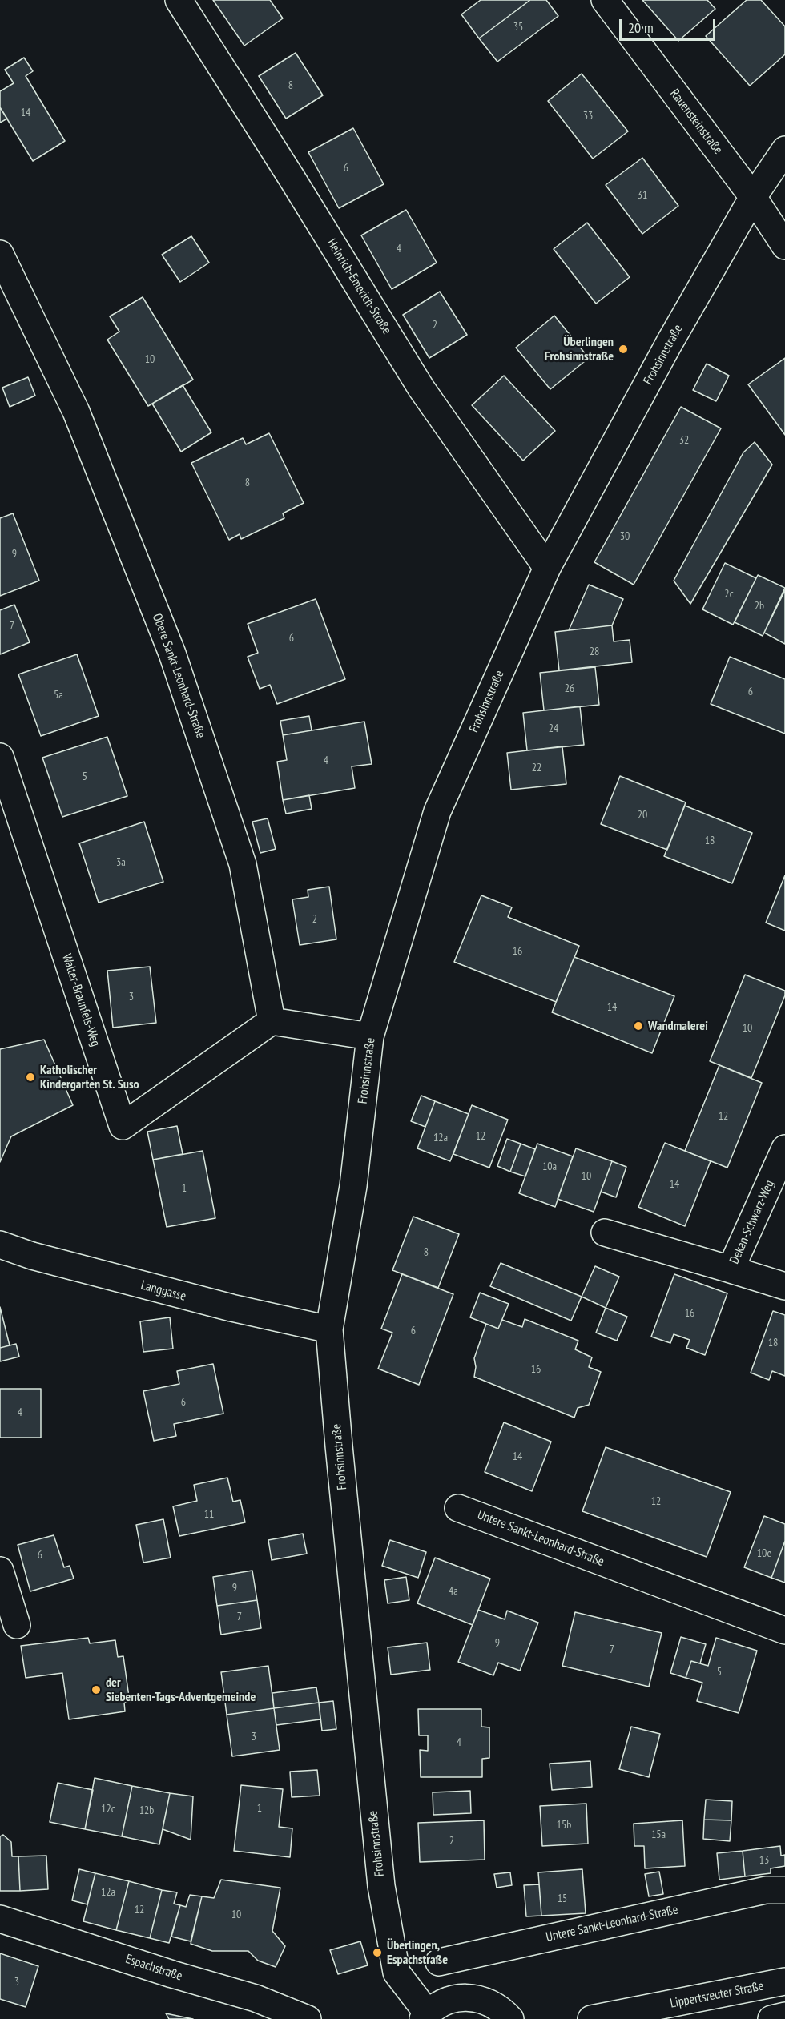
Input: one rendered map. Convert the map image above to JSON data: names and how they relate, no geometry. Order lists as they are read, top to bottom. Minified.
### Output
{"streets":{"street":["Rauensteinstraße","Heinrich-Emerich-Straße","Frohsinnstraße","Obere Sankt-Leonhard-Straße","Walter-Braunfels-Weg","Dekan-Schwarz-Weg","Langgasse","Untere Sankt-Leonhard-Straße","Espachstraße","Lippertsreuter Straße"]},"crossings":[["Rauensteinstraße","Frohsinnstraße"],["Heinrich-Emerich-Straße","Frohsinnstraße"],["Frohsinnstraße","Langgasse"],["Obere Sankt-Leonhard-Straße","Walter-Braunfels-Weg"]],"places":["Überlingen Frohsinnstraße","Wandmalerei","Katholischer Kindergarten St. Suso","der Siebenten-Tags-Adventgemeinde","Überlingen, Espachstraße"],"house_numbers":["35","8","14","33","6","31","4","2","10","32","8","30","9","2c","2b","7","6","28","26","6","5a","24","4","22","5","20","18","3a","2","16","3","14","10","12","12","12a","10a","10","14","1","8","16","6","18","16","6","4","14","12","11","10e","6","9","4a","7","9","7","5","3","4","1","12c","12b","15b","15a","2","13","12a","15","12","10","3"],"scale_bar":"20 m"}
